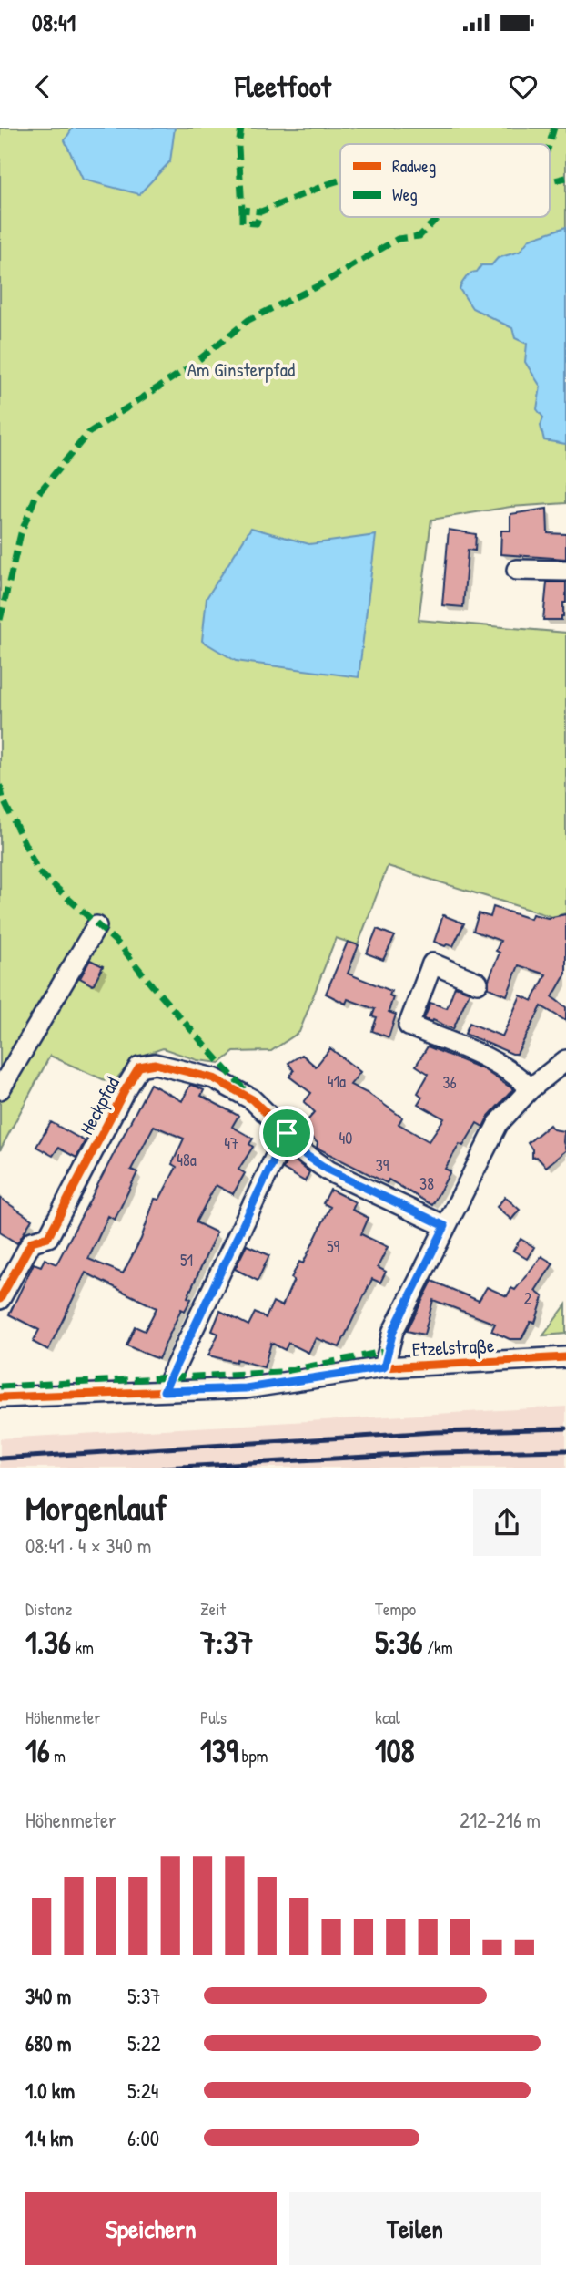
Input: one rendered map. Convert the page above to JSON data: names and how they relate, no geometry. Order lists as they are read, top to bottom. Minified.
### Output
{"streets":{"street":["Heckpfad","Etzelstraße"]},"parks":["Am Ginsterpfad"],"house_numbers":["41a","36","40","47","48a","39","38","59","51","2"],"legend":["Radweg","Weg"],"page":{"status":"08:41","header":"Fleetfoot","heading":["Morgenlauf","08:41 · 4 × 340 m"],"stats":[["Distanz","1.36 km"],["Zeit","7:37"],["Tempo","5:36 /km"],["Höhenmeter","16 m"],["Puls","139 bpm"],["kcal","108"]],"chart":["Höhenmeter","212–216 m"],"list":[{"name":"340 m","note":"5:37"},{"name":"680 m","note":"5:22"},{"name":"1.0 km","note":"5:24"},{"name":"1.4 km","note":"6:00"}],"buttons":["Speichern","Teilen"]}}
